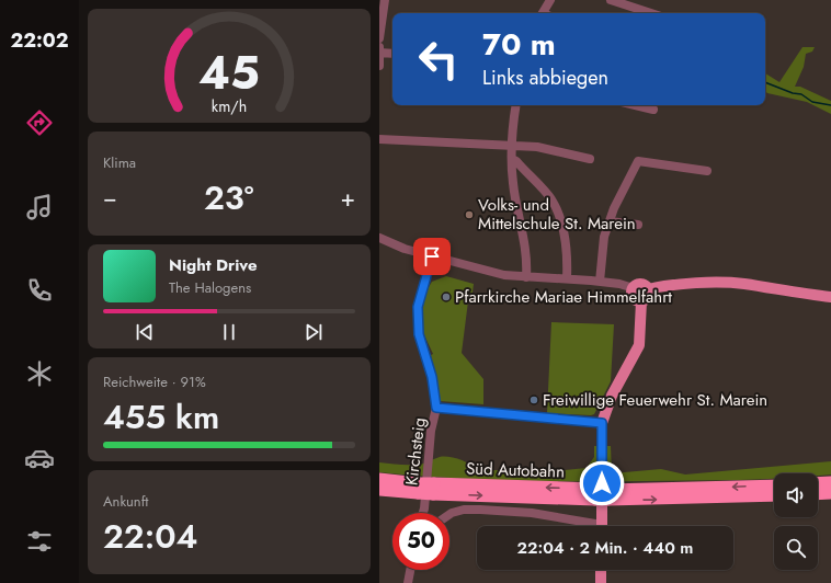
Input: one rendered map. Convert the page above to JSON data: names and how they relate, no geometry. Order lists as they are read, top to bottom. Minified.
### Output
{"streets":{"highway":["Süd Autobahn"],"street":["Kirchsteig"]},"places":["Volks- und Mittelschule St. Marein","Pfarrkirche Mariae Himmelfahrt","Freiwillige Feuerwehr St. Marein"],"page":{"tabs":"22:02","turn":["70 m","Links abbiegen"],"tile":["Klima",["Reichweite · 91%","455 km"],["Ankunft","22:04"]],"heat":["−","23°","+"],"song":["Night Drive","The Halogens"],"limit":"50","trip":"22:04 · 2 Min. · 440 m","gauge":["45","km/h"]}}
